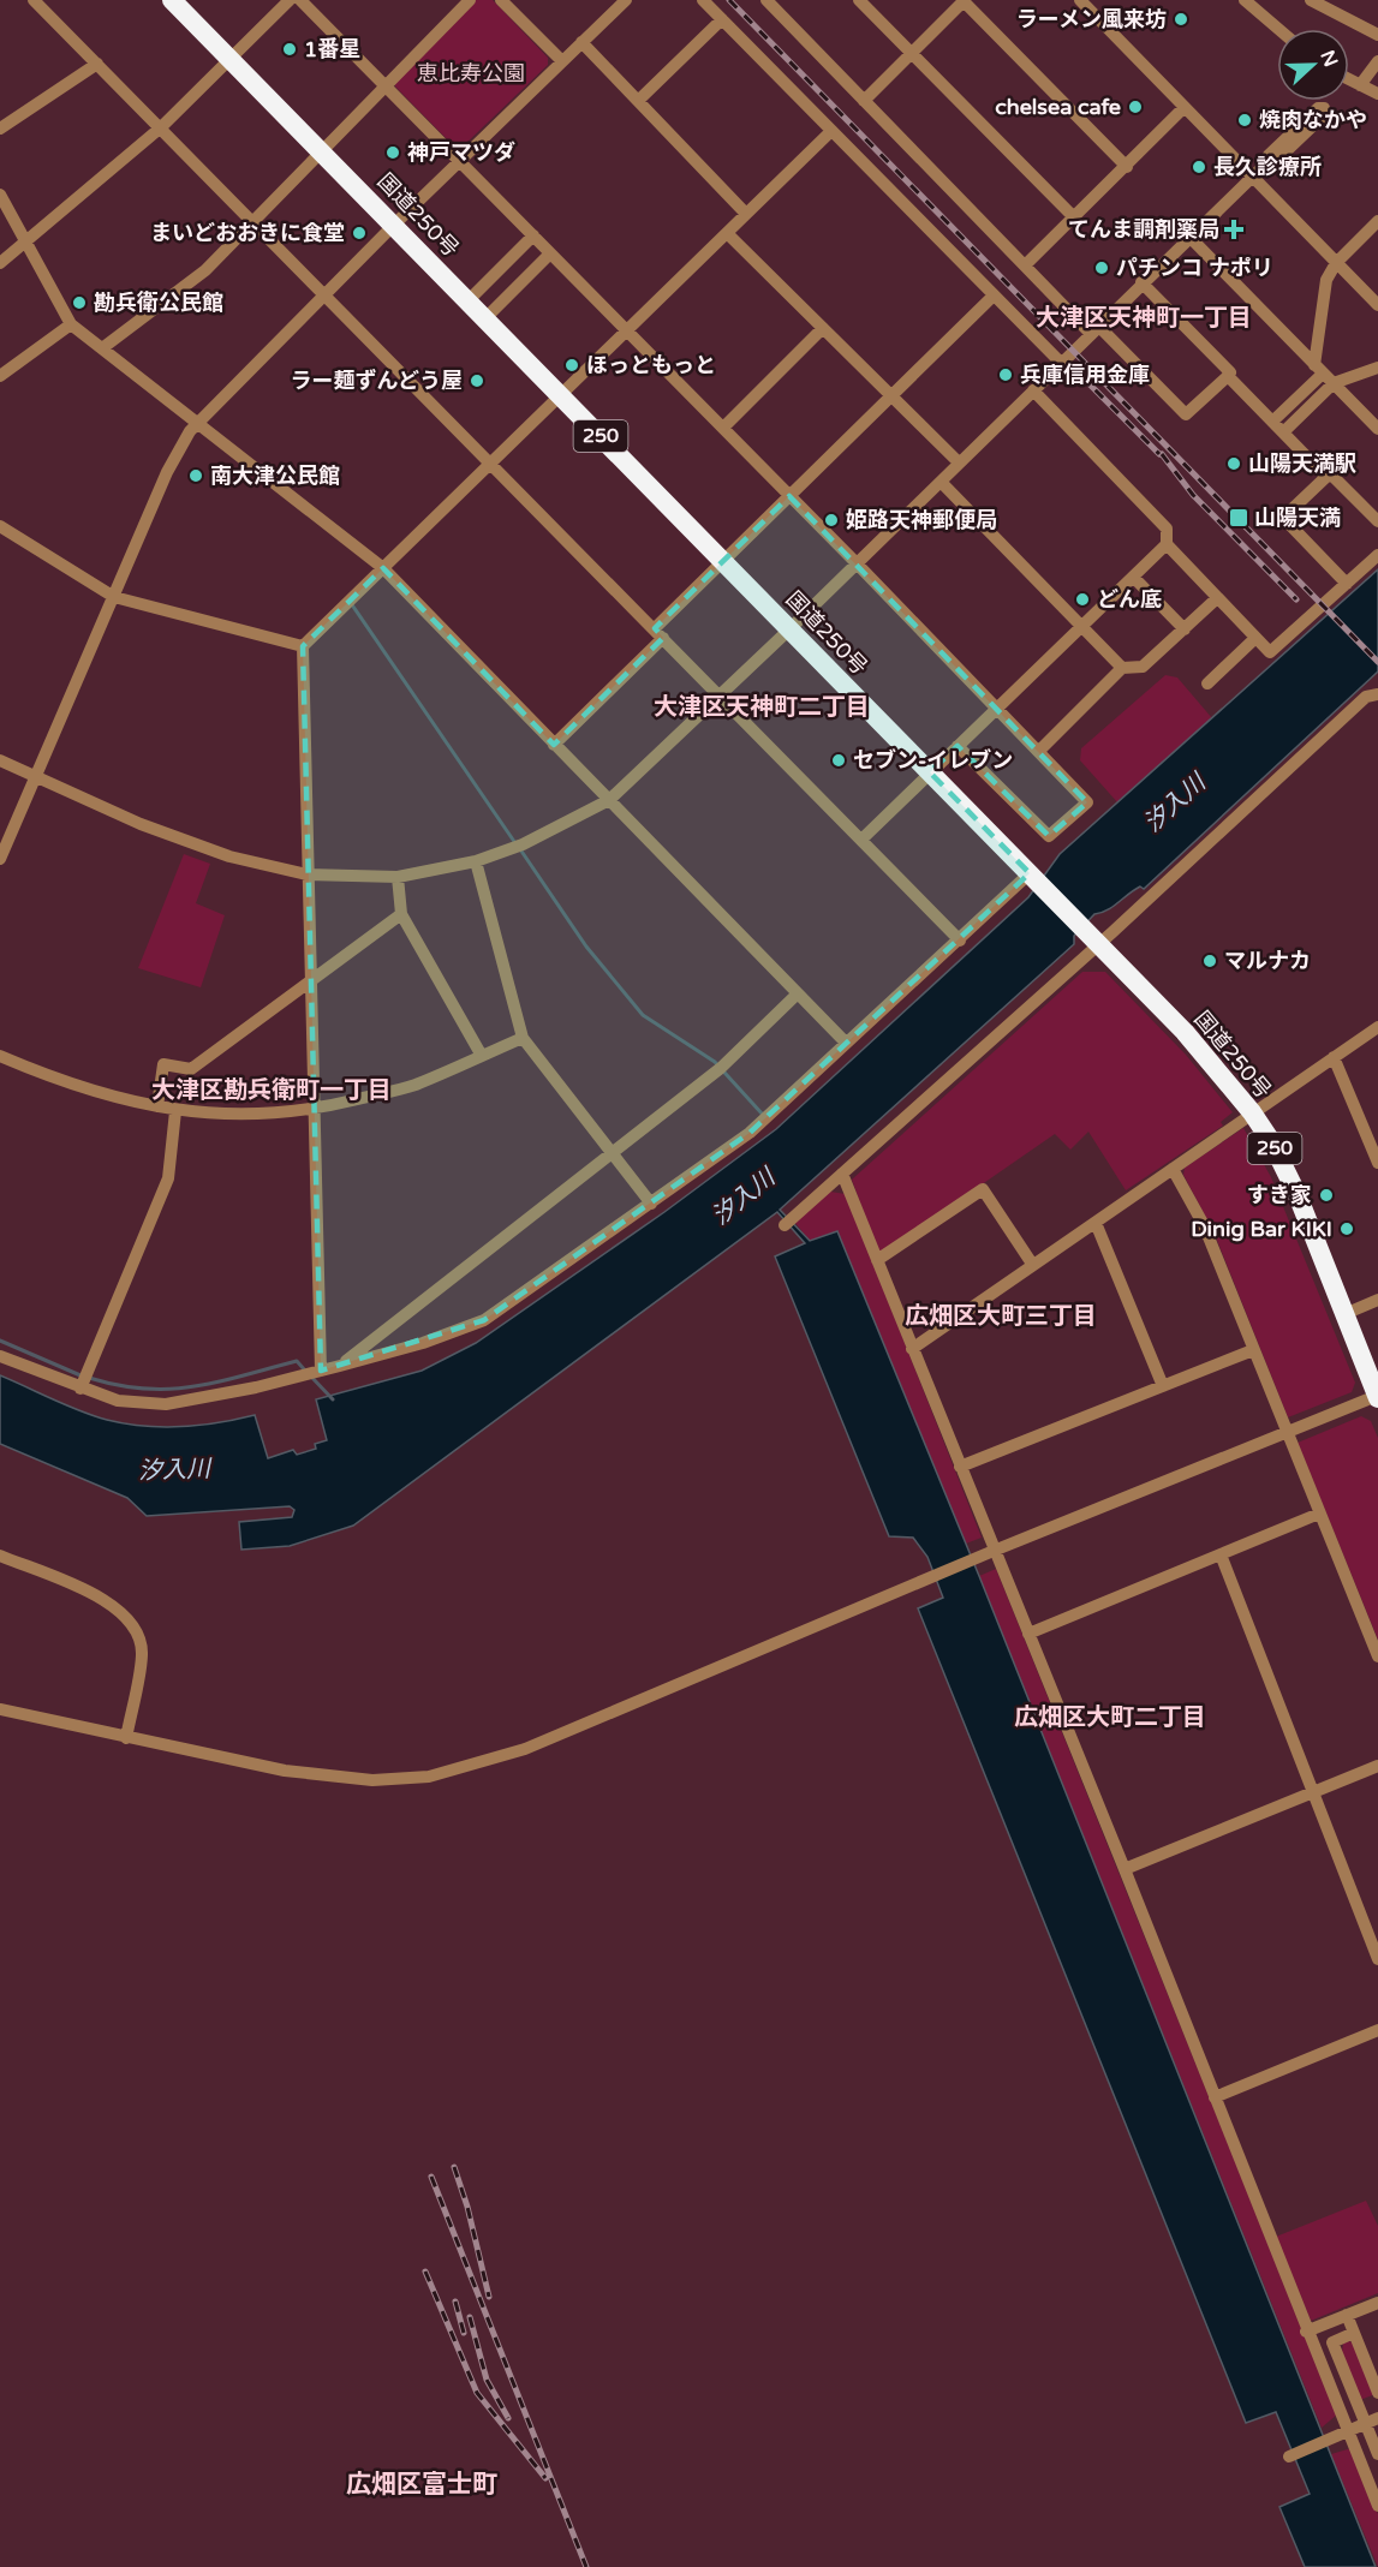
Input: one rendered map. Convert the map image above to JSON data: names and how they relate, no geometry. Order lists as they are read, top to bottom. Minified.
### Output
{"streets":{"highway":["国道250号","250"]},"districts":["大津区天神町一丁目","大津区天神町二丁目","大津区勘兵衛町一丁目","広畑区大町三丁目","広畑区大町二丁目","広畑区富士町"],"water":["汐入川"],"parks":["恵比寿公園"],"places":{"other":["ラーメン風来坊","1番星","chelsea cafe","焼肉なかや","神戸マツダ","長久診療所","まいどおおきに食堂","パチンコ ナポリ","勘兵衛公民館","ほっともっと","兵庫信用金庫","ラー麺ずんどう屋","山陽天満駅","南大津公民館","姫路天神郵便局","どん底","セブン-イレブン","マルナカ","すき家","Dinig Bar KIKI"],"health":["てんま調剤薬局"],"transit":["山陽天満"]},"north":"right"}
